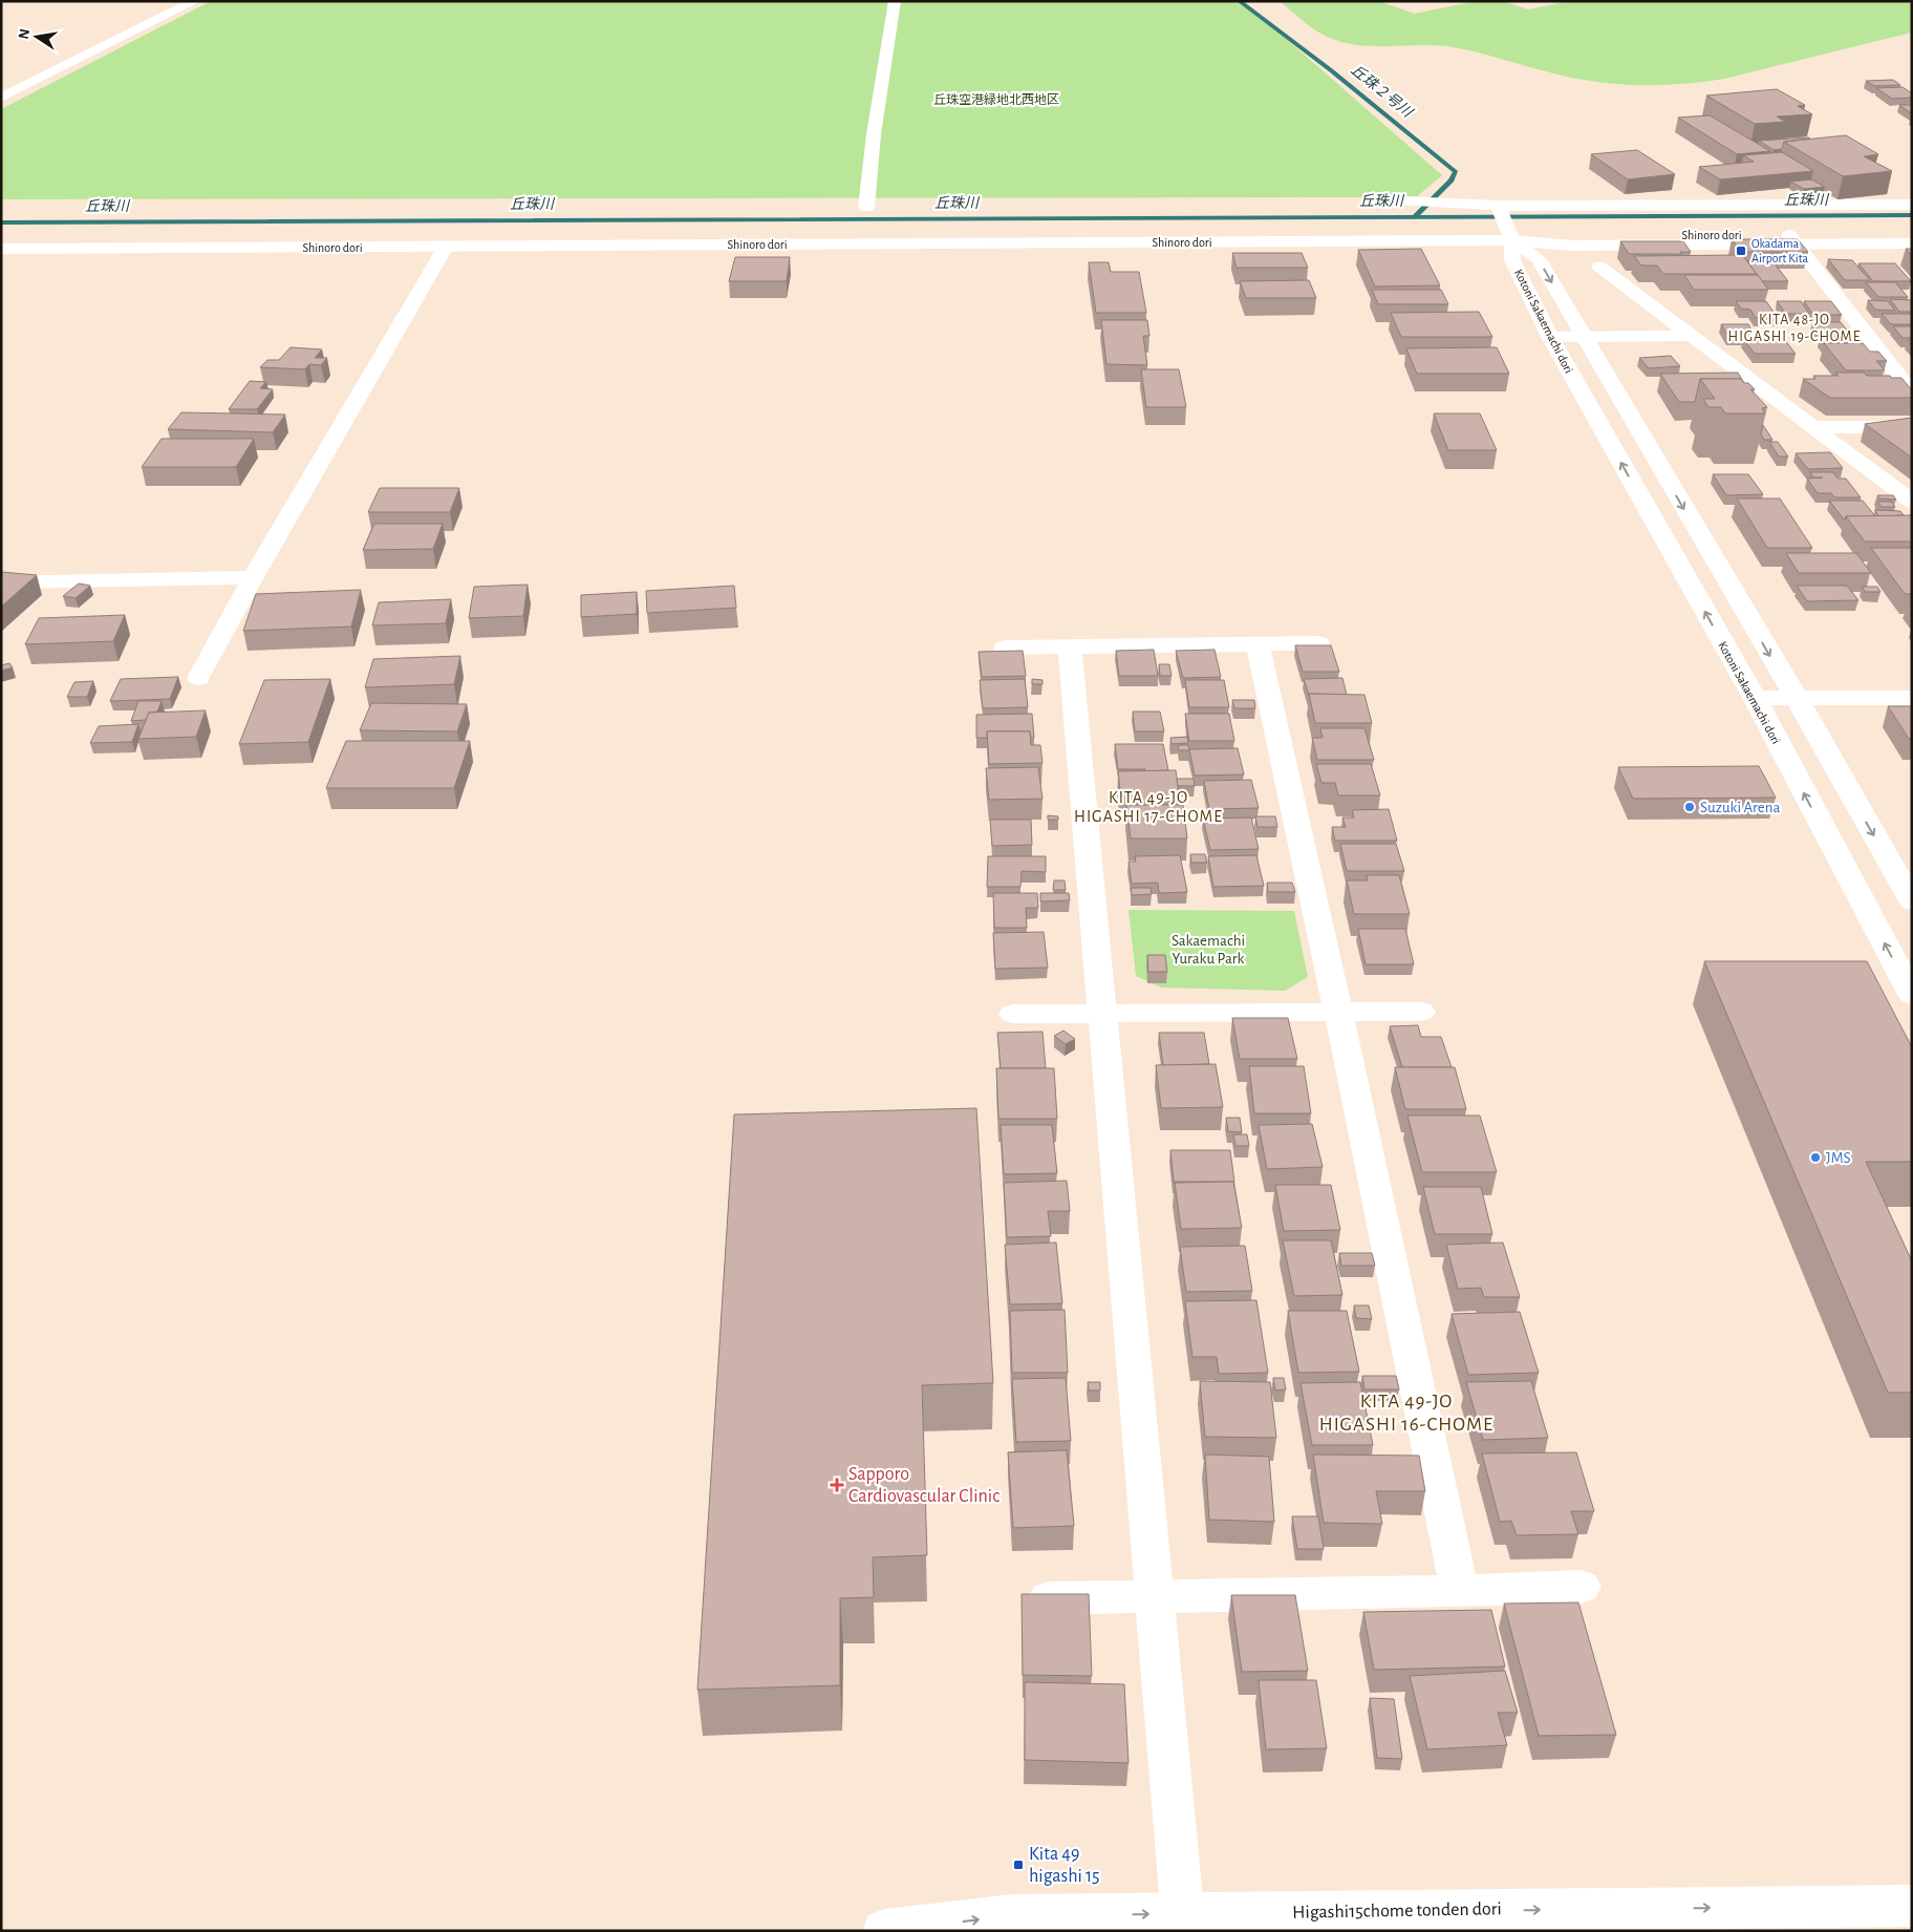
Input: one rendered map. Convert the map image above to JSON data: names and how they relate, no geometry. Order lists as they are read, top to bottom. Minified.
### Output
{"streets":{"street":["Shinoro dori","Kotoni Sakaemachi dori","Higashi15chome tonden dori"]},"crossings":[["Shinoro dori","Kotoni Sakaemachi dori"]],"one_way":["Higashi15chome tonden dori"],"districts":["KITA 48-JO HIGASHI 19-CHOME","KITA 49-JO HIGASHI 17-CHOME","KITA 49-JO HIGASHI 16-CHOME"],"water":["丘珠２号川","丘珠川"],"parks":["丘珠空港緑地北西地区","Sakaemachi Yuraku Park"],"places":{"transit":["Okadama Airport Kita","Kita 49 higashi 15"],"other":["Suzuki Arena","JMS"],"health":["Sapporo Cardiovascular Clinic"]},"north":"left"}
